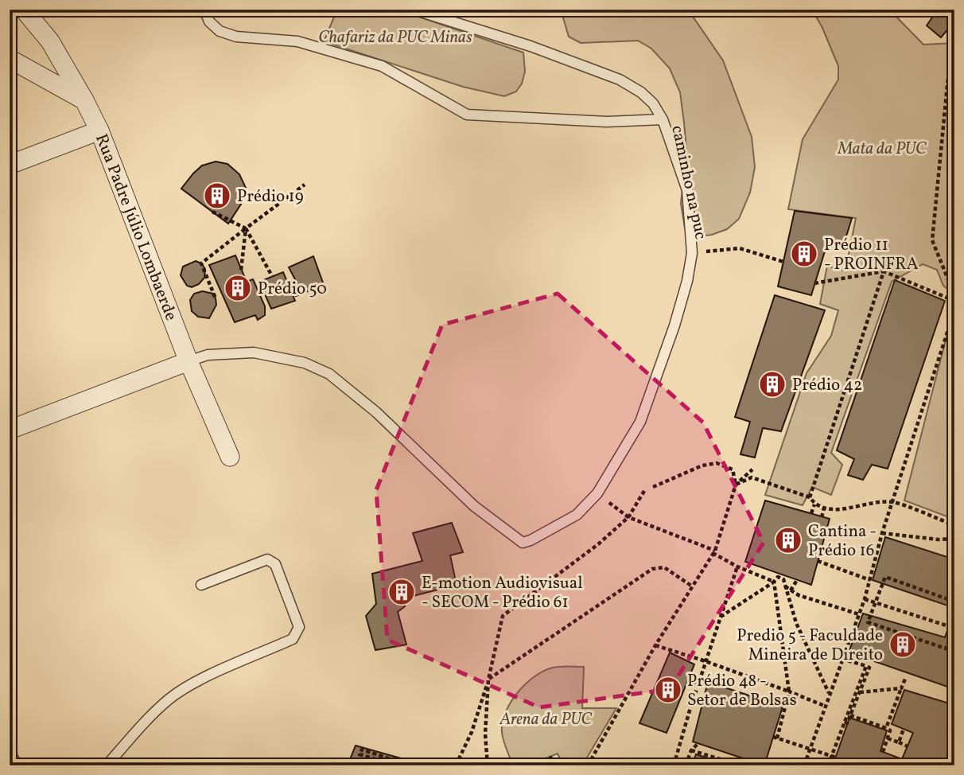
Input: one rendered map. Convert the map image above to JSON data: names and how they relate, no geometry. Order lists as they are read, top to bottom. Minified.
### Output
{"streets":{"street":["Rua Padre Júlio Lombaerde"]},"parks":["Chafariz da PUC Minas","Mata da PUC","Arena da PUC"],"places":{"building":["Prédio 19","Prédio 11 - PROINFRA","Prédio 50","Prédio 42","Cantina - Prédio 16","E-motion Audiovisual - SECOM - Prédio 61","Predio 5 - Faculdade Mineira de Direito","Prédio 48 - Setor de Bolsas"]}}
